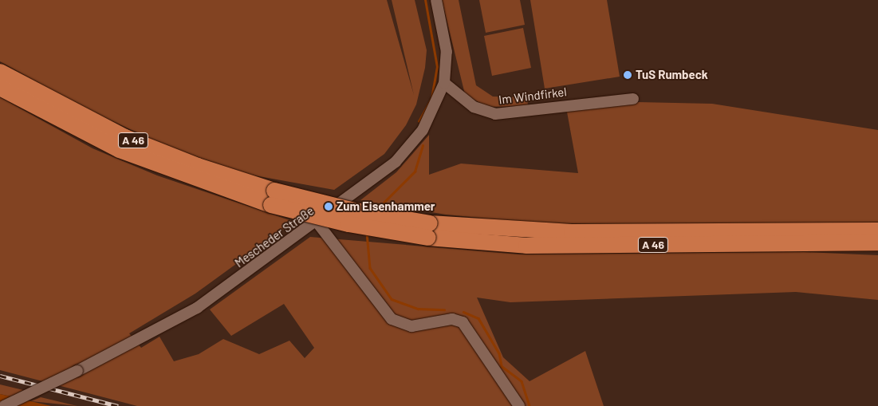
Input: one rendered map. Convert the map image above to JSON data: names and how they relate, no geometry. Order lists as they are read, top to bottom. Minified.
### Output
{"streets":{"highway":["A 46"],"street":["Im Windfirkel","Mescheder Straße"]},"crossings":[["Im Windfirkel","Mescheder Straße"]],"places":["TuS Rumbeck","Zum Eisenhammer"]}
